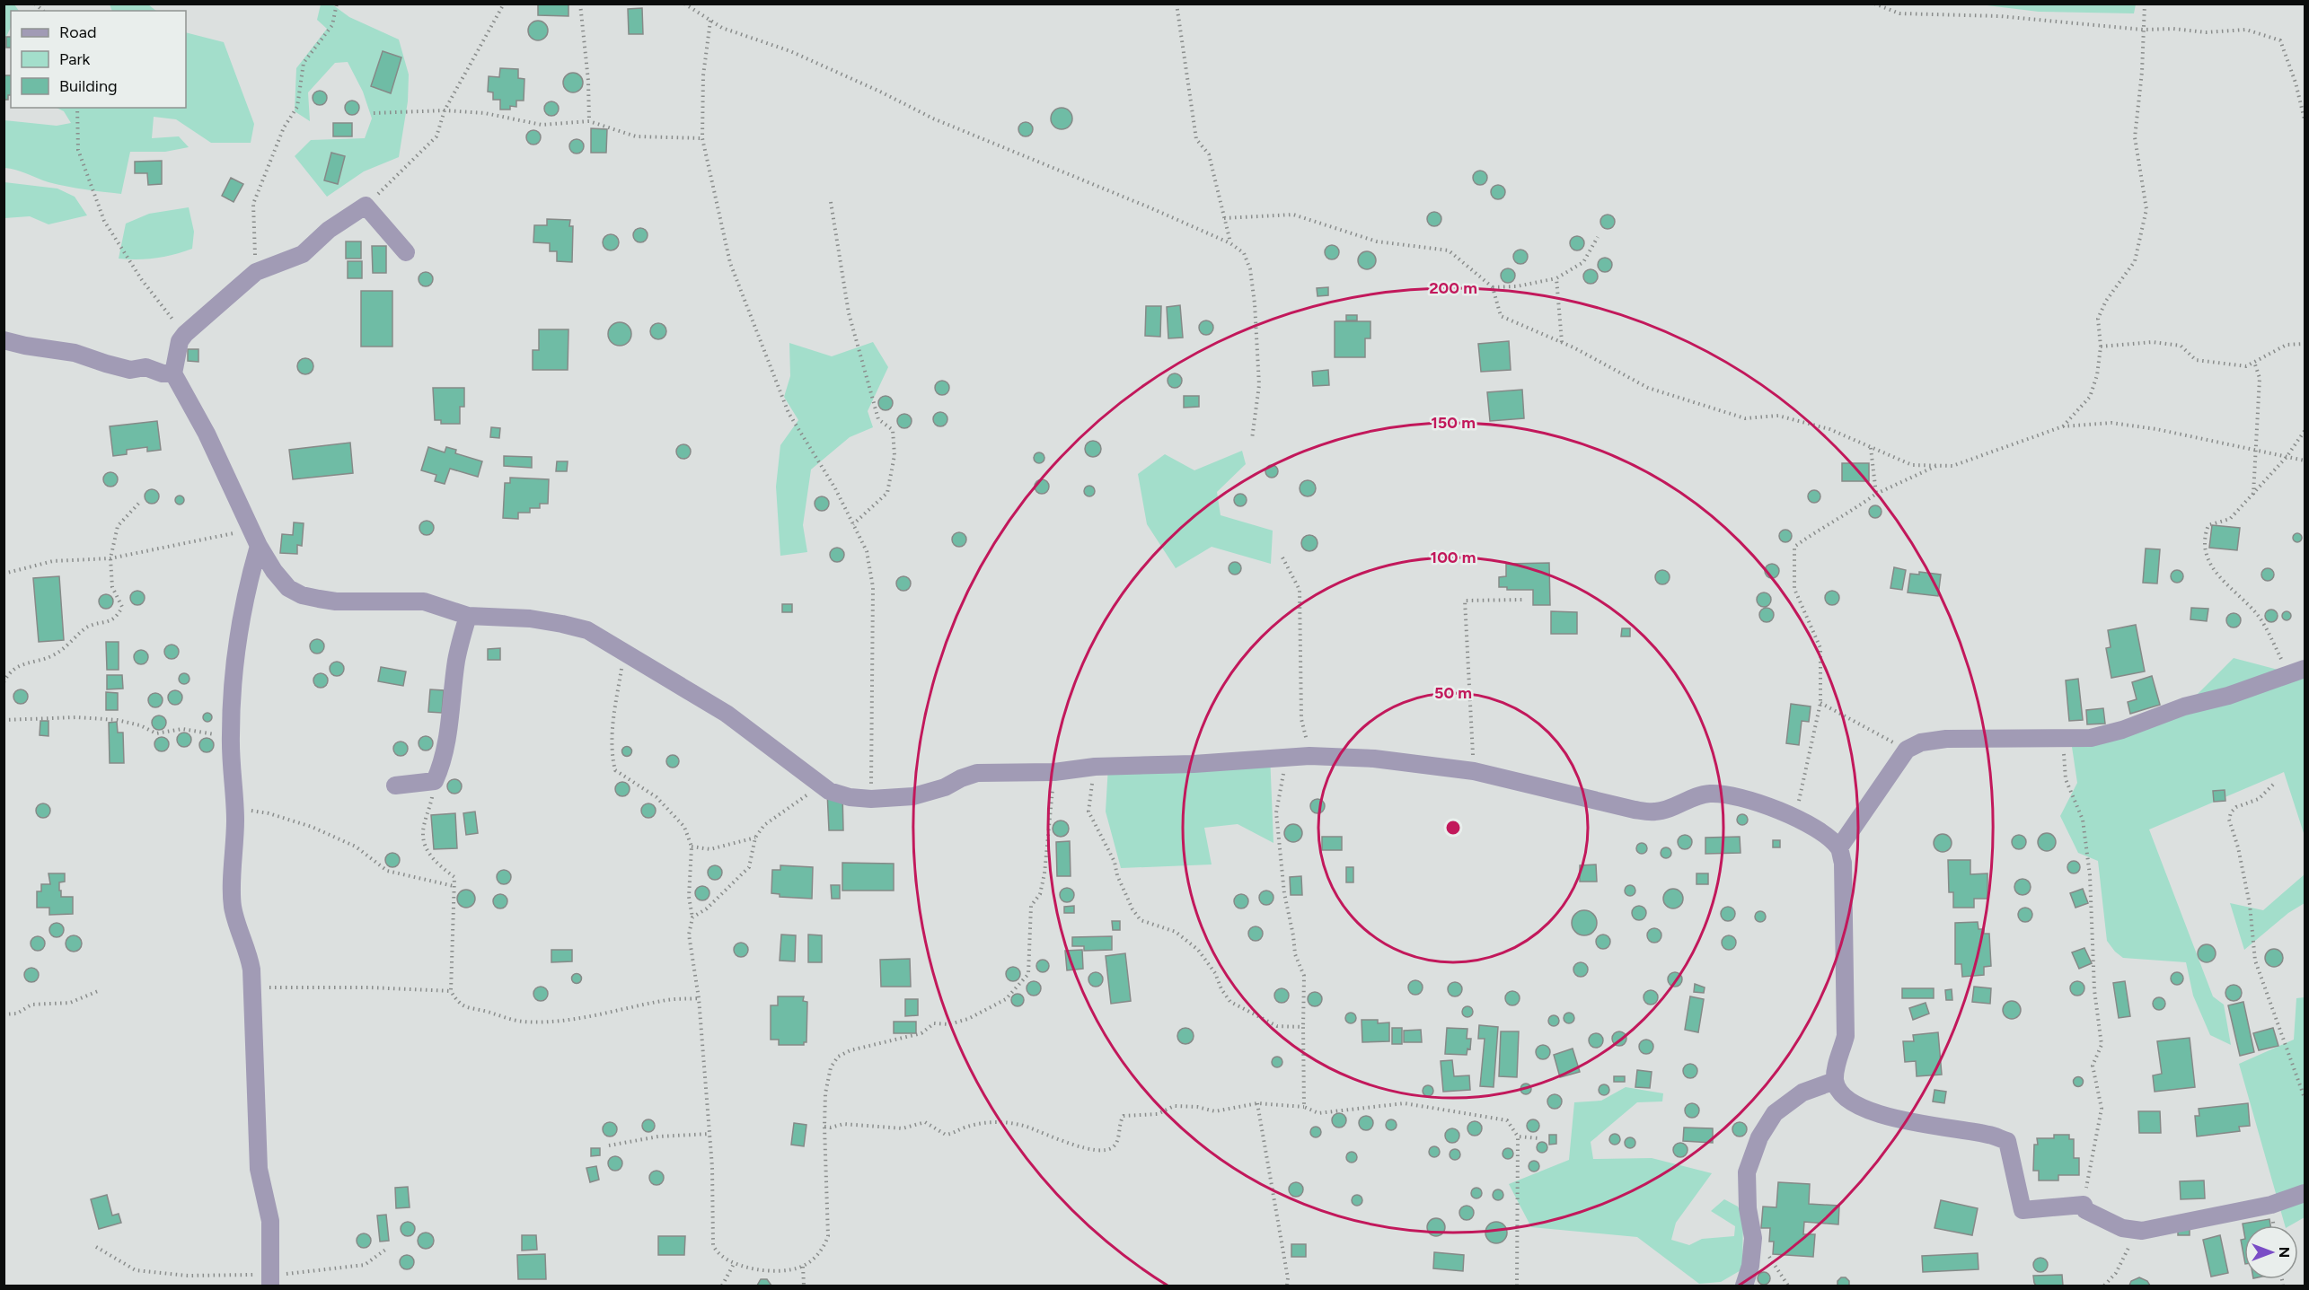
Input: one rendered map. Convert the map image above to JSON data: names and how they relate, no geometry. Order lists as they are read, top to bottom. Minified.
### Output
{"legend":["Road","Park","Building"],"north":"right","rings":["200 m","150 m","100 m","50 m"]}
